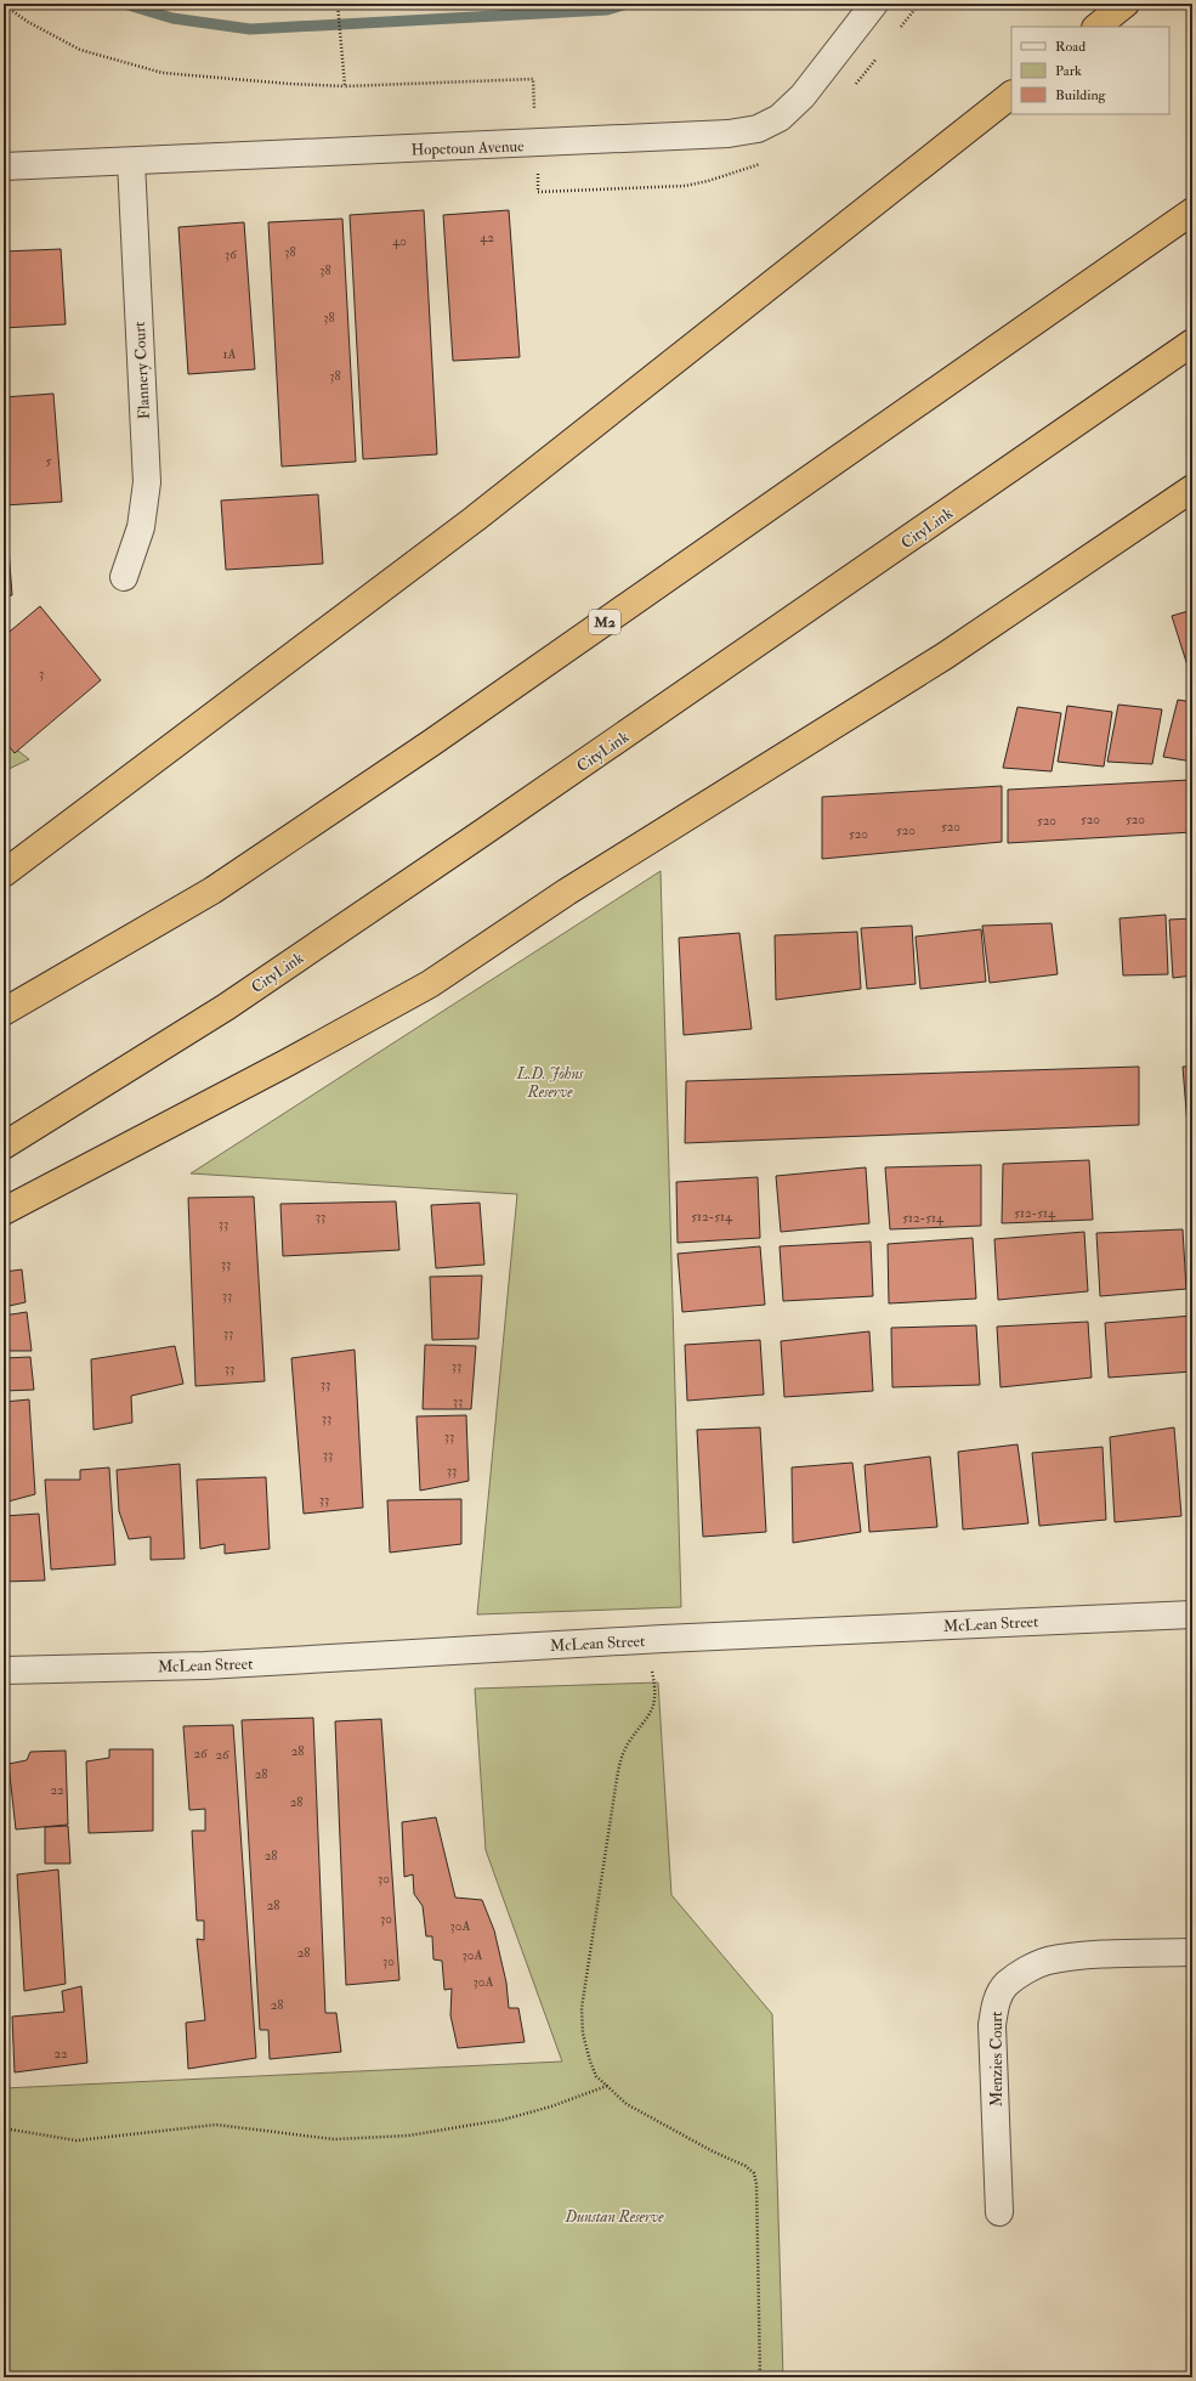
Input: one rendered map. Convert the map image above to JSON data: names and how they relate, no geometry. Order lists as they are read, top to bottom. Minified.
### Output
{"streets":{"highway":["CityLink","M2"],"street":["Hopetoun Avenue","Flannery Court","McLean Street","Menzies Court"]},"crossings":[["Hopetoun Avenue","Flannery Court"]],"parks":["L.D. Johns Reserve","Dunstan Reserve"],"house_numbers":["42","40","38","36","38","38","1A","38","5","3","520","520","520","520","520","520","512-514","33","512-514","512-514","33","33","33","33","33","33","33","33","33","33","33","33","33","28","26","26","28","22","28","28","30","28","30","30A","28","30A","30","30A","28","22"],"legend":["Road","Park","Building"]}
